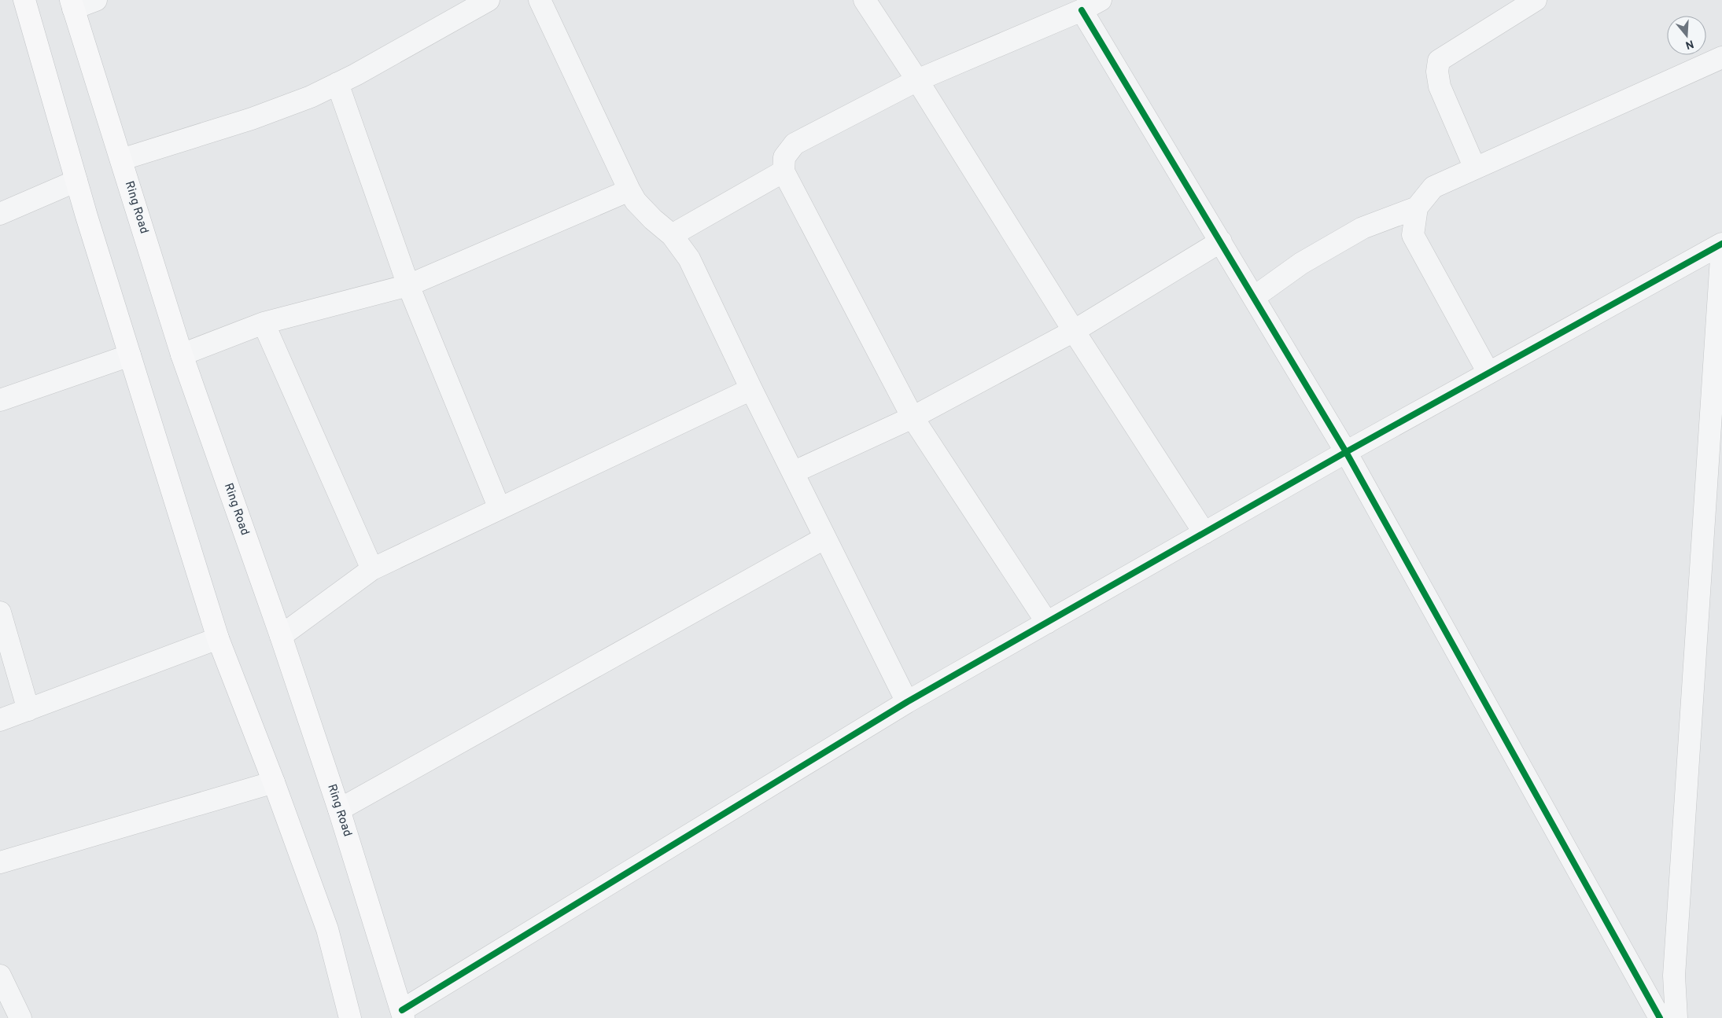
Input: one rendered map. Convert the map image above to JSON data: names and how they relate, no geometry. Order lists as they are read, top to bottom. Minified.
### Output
{"streets":{"main road":["Ring Road"]},"north":"bottom"}
